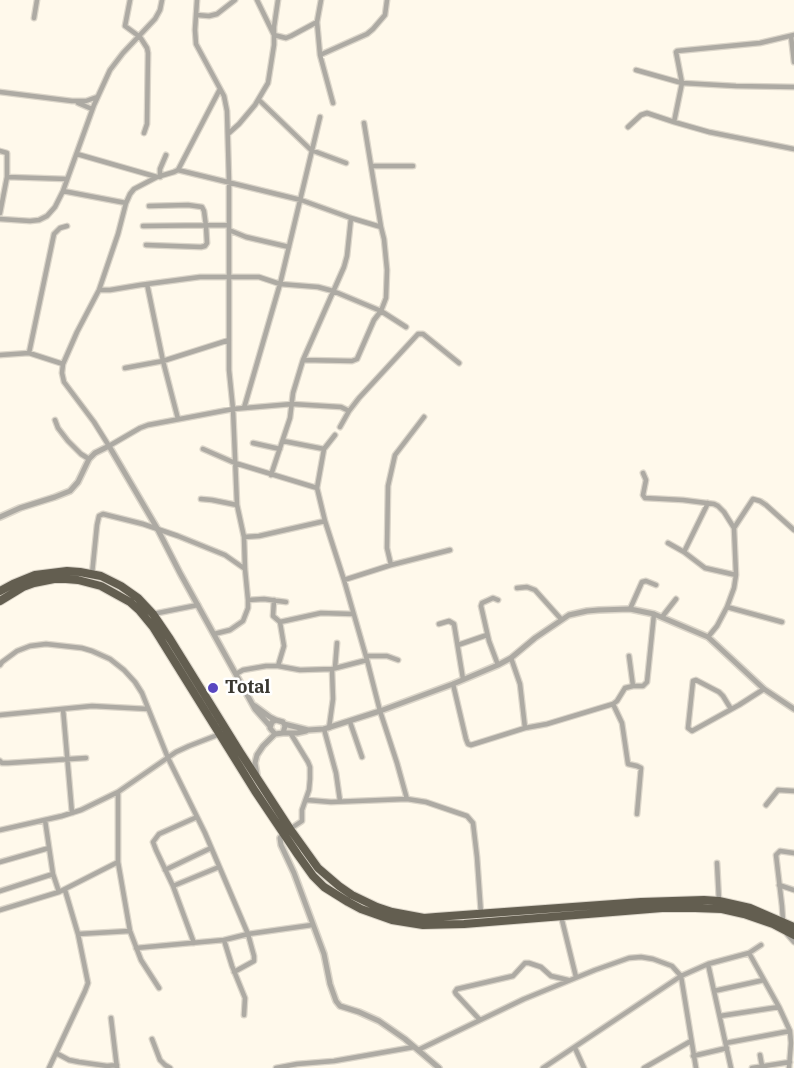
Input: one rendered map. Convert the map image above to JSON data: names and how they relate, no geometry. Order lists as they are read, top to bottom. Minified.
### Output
{"places":["Total"]}
